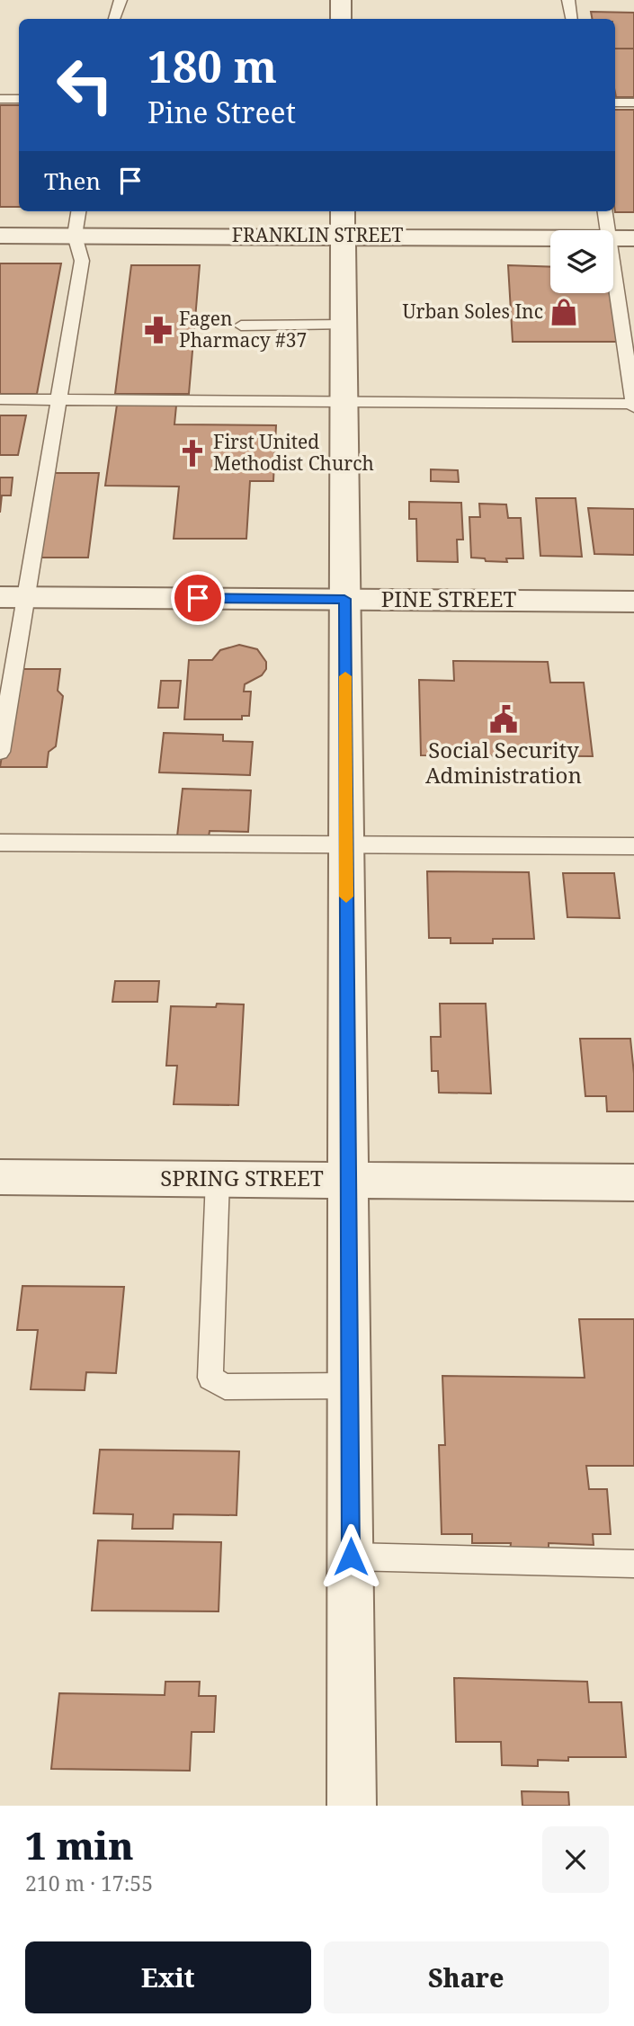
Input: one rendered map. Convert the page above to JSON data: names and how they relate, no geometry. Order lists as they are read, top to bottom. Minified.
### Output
{"streets":{"street":["FRANKLIN STREET","PINE STREET","SPRING STREET"]},"places":{"shop":["Urban Soles Inc"],"pharmacy":["Fagen Pharmacy #37"],"church":["First United Methodist Church"],"public building":["Social Security Administration"]},"page":{"turn":["180 m","Pine Street"],"then":"Then","heading":["1 min","210 m · 17:55"],"buttons":["Exit","Share"]}}
